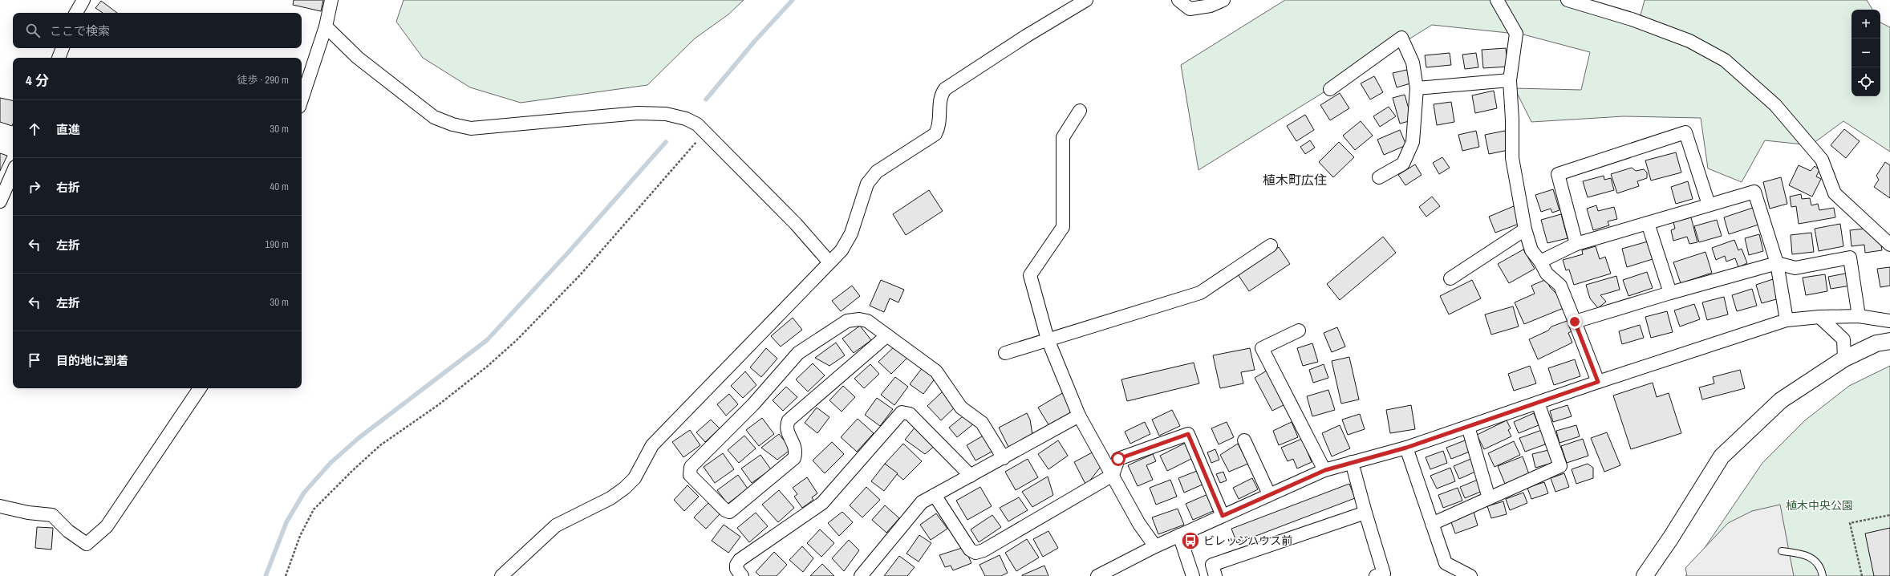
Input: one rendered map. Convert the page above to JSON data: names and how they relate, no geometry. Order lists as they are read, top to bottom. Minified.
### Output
{"districts":["植木町広住"],"parks":["植木中央公園"],"places":{"bus stop":["ビレッジハウス前"]},"page":{"map_buttons":["+","−"],"search":"ここで検索","heading":["4 分","徒歩 · 290 m"],"list":[["直進","30 m"],["右折","40 m"],["左折","190 m"],["左折","30 m"],"目的地に到着"]}}
